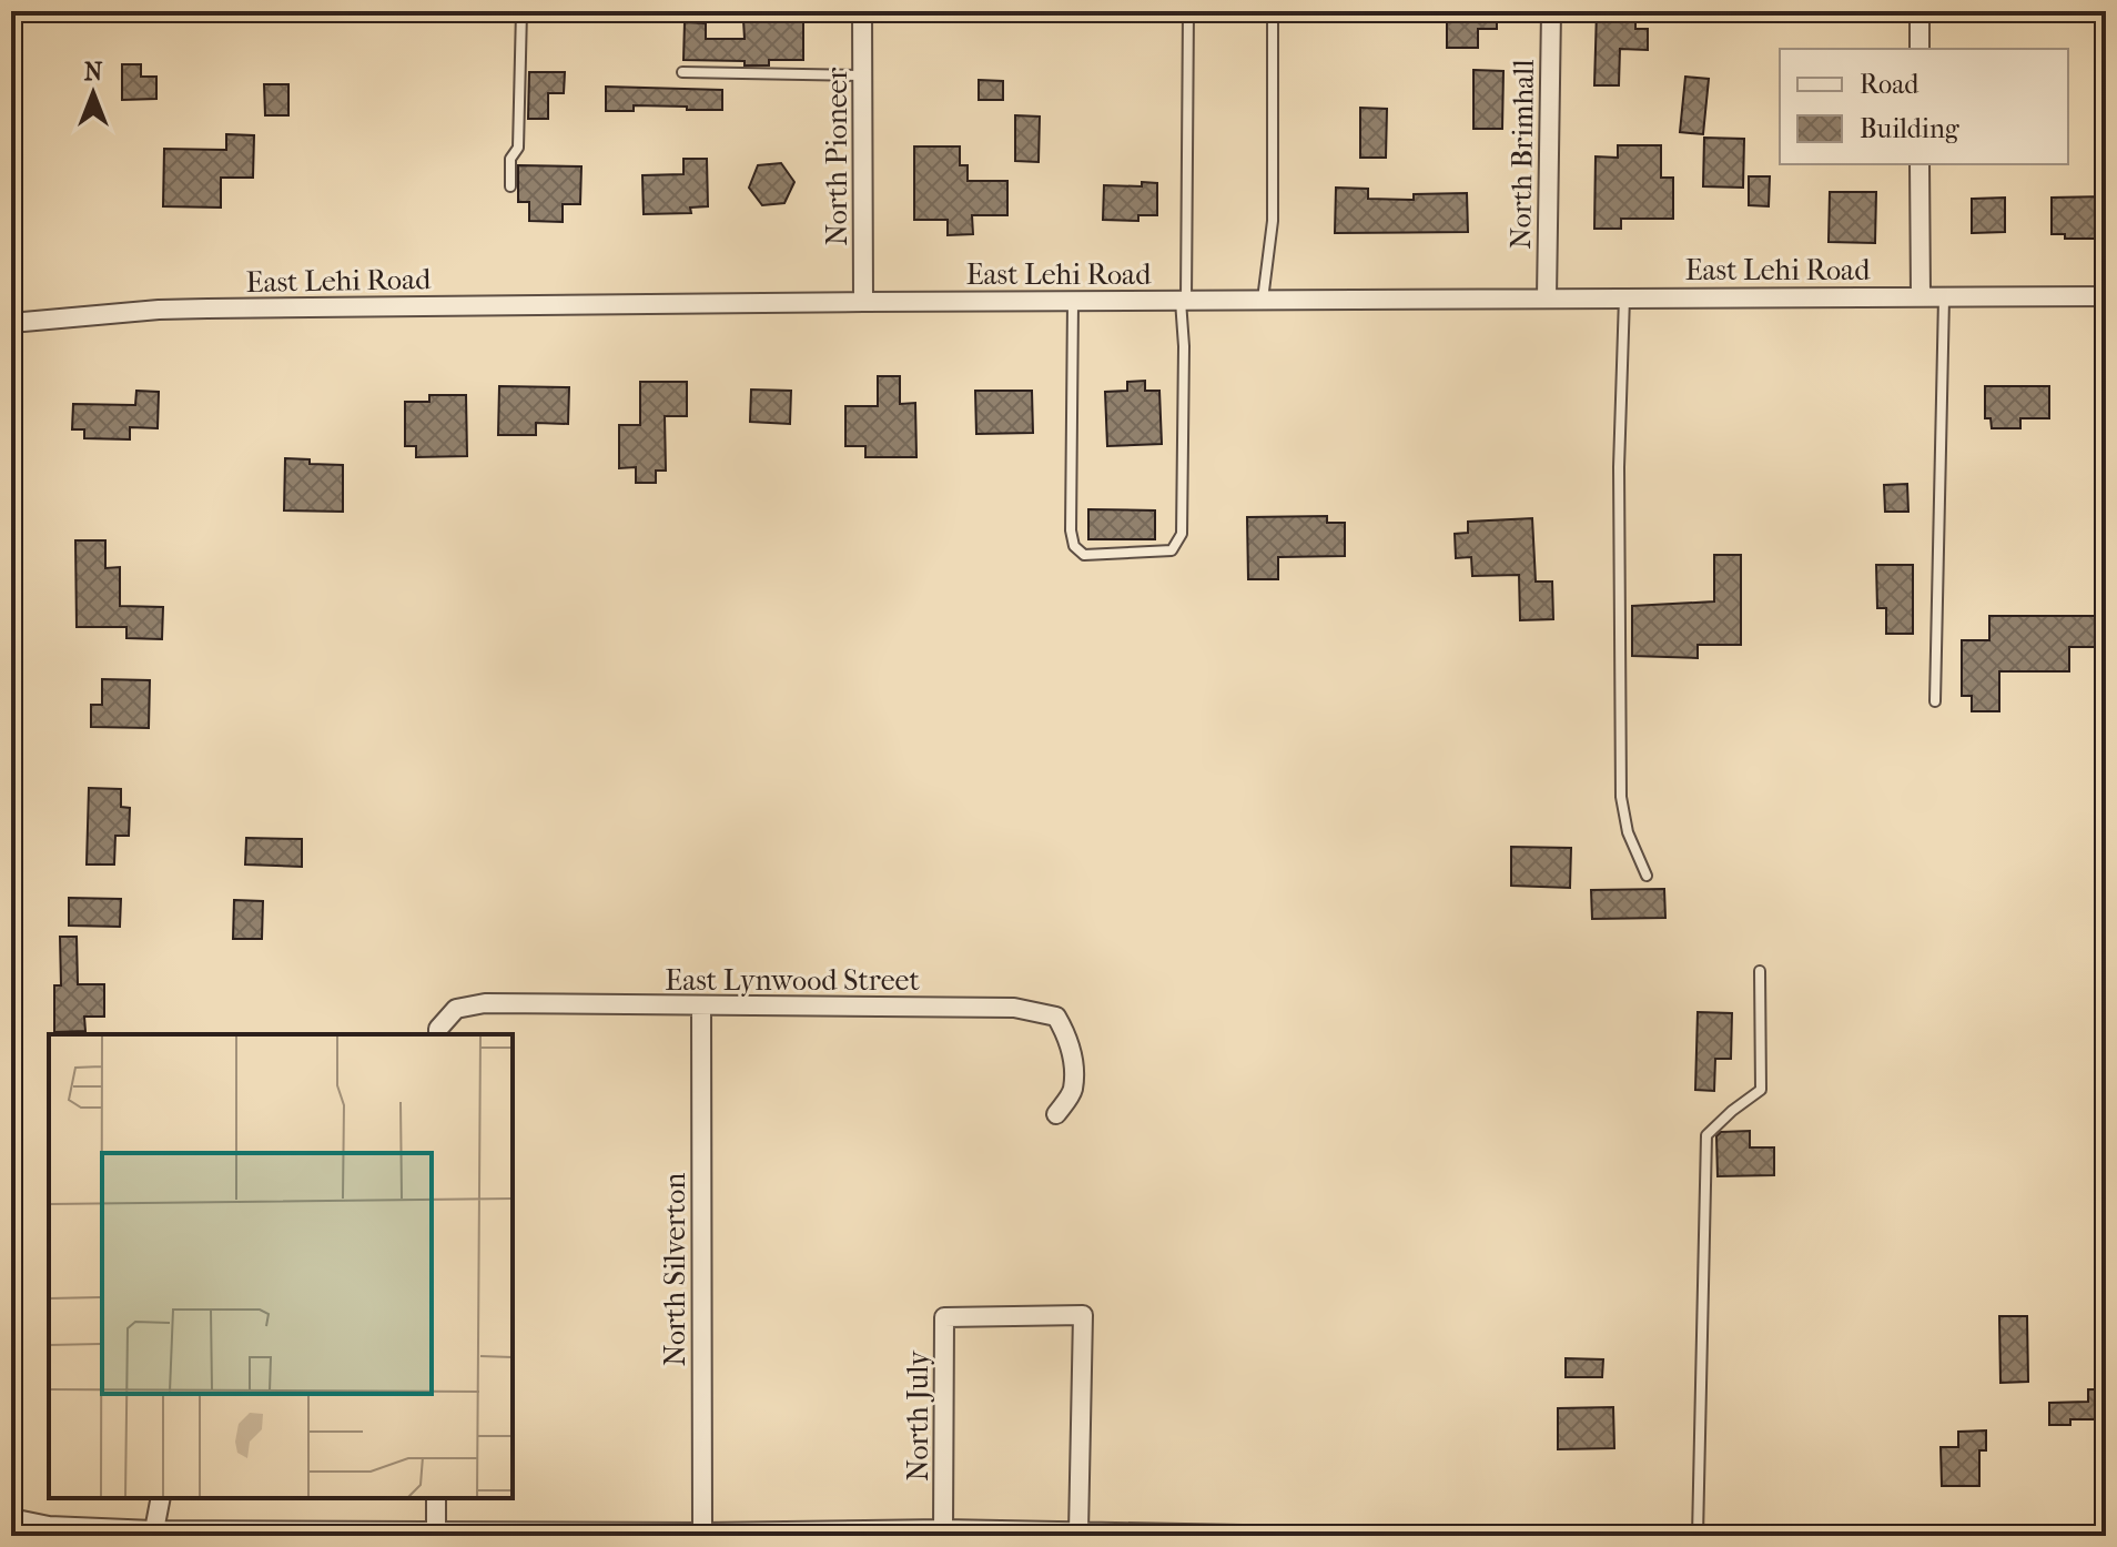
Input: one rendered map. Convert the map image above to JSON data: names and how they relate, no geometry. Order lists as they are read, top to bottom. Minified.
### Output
{"streets":{"street":["North Brimhall","North Pioneer","East Lehi Road","East Lynwood Street","North Silverton","North July"]},"crossings":[["North Brimhall","East Lehi Road"],["North Pioneer","East Lehi Road"],["East Lynwood Street","North Silverton"]],"legend":["Road","Building"],"north":"top"}
